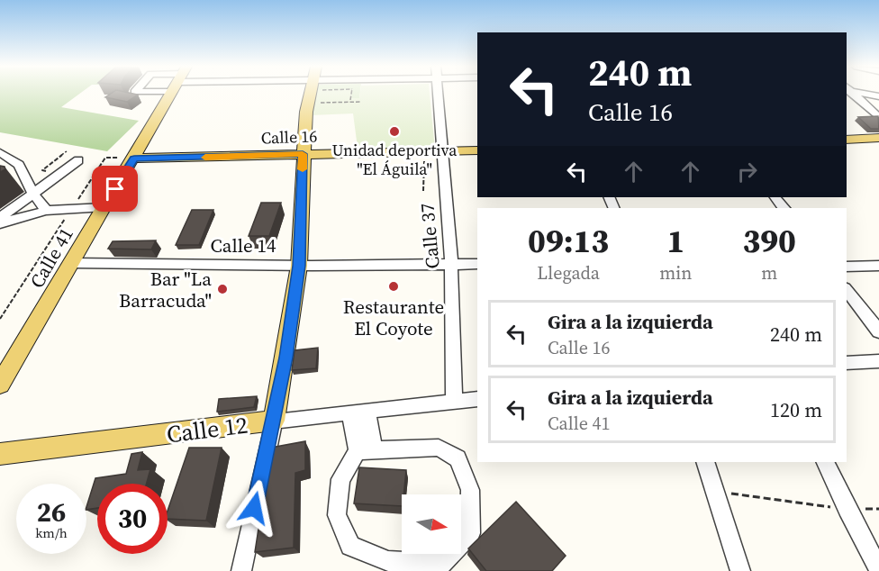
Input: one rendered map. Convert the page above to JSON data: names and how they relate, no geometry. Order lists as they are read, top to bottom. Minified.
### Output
{"streets":{"main road":["Calle 16","Calle 41","Calle 12"],"street":["Calle 37","Calle 14"]},"crossings":[["Calle 16","Calle 37"],["Calle 16","Calle 41"],["Calle 37","Calle 14"],["Calle 37","Calle 12"],["Calle 14","Calle 41"]],"places":["Unidad deportiva \"El Águila\"","Restaurante El Coyote","Bar \"La Barracuda\""],"north":"right","page":{"turn":["240 m","Calle 16"],"eta":["09:13","Llegada","1","min","390","m"],"list":[{"name":"Gira a la izquierda","note":"Calle 16","value":"240 m"},{"name":"Gira a la izquierda","note":"Calle 41","value":"120 m"}],"speed":"26 km/h","limit":"30"}}
